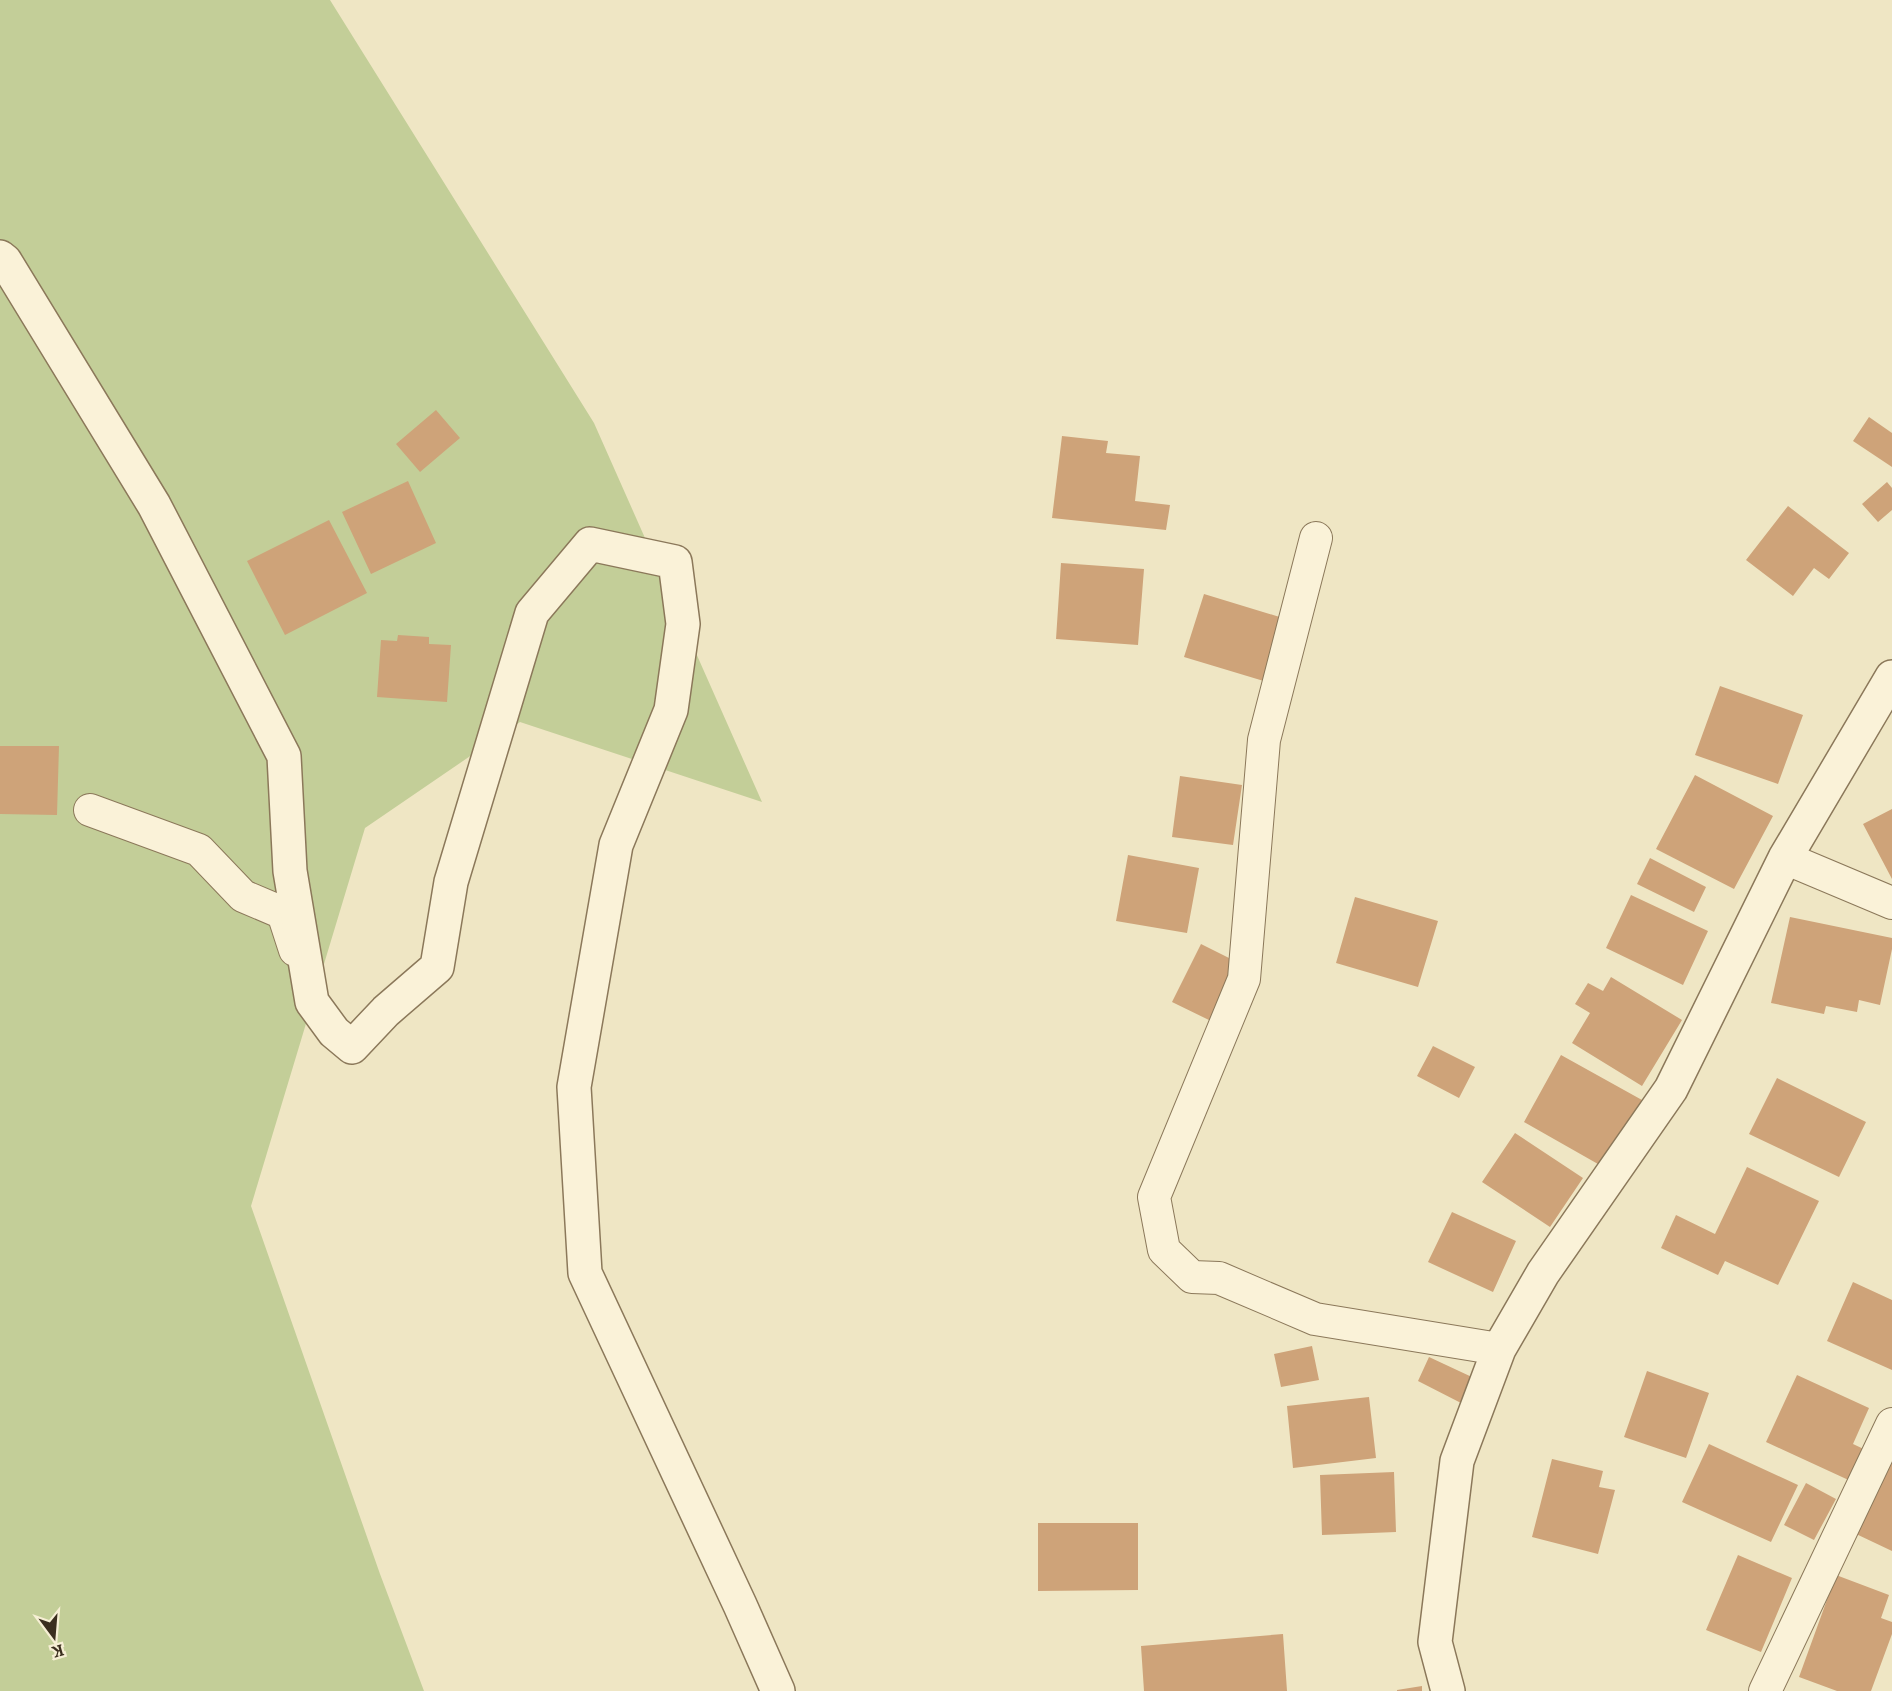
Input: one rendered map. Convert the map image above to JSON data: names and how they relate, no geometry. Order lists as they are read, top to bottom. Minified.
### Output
{"north":"bottom"}
